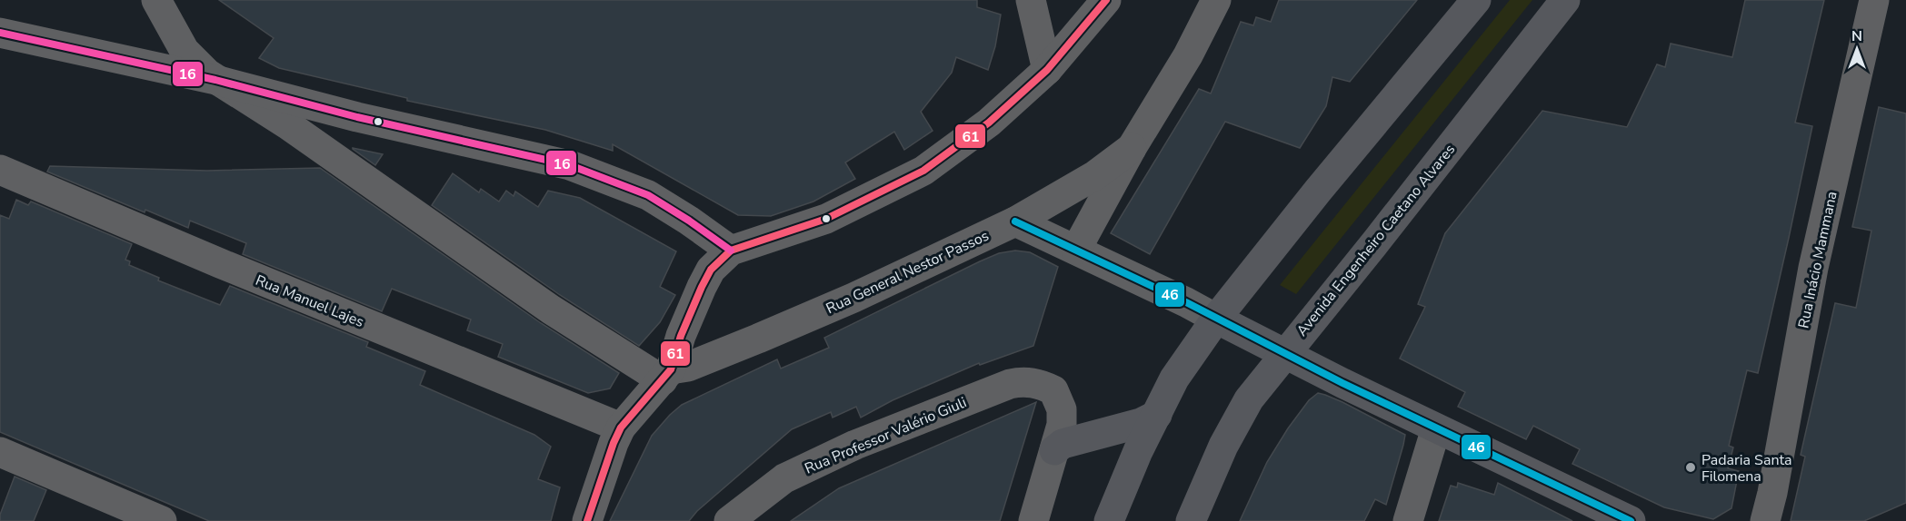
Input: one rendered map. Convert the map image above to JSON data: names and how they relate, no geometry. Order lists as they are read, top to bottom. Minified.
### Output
{"streets":{"street":["Avenida Engenheiro Caetano Alvares","Rua Inácio Mammana","Rua General Nestor Passos","Rua Manuel Lajes","Rua Professor Valério Giuli"]},"places":["Padaria Santa Filomena"],"lines":["transit line 61","transit line 16","transit line 46"],"north":"top"}
